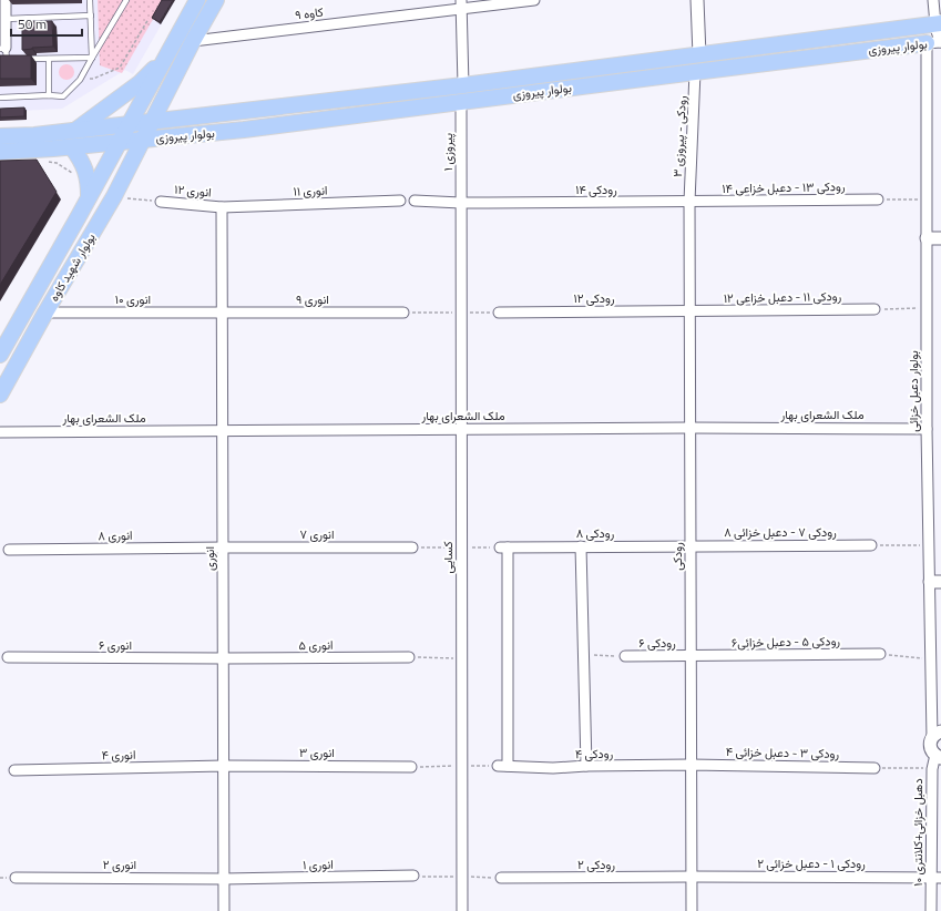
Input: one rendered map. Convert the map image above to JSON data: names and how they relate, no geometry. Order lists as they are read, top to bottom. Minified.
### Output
{"streets":{"main road":["بولوار پیروزی","بولوار شهید کاوه"],"street":["کاوه ۹","رودکی - پیروزی ۳","پیروزی ۱","رودکی ۱۳ - دعبل خزاعی ۱۴","رودکی ۱۴","انوری ۱۲","انوری ۱۱","رودکی ۱۱ - دعبل خزاعی ۱۲","رودکی ۱۲","انوری ۱۰","انوری ۹","بولوار دعبل خزائی","ملک الشعرای بهار","رودکی ۷ - دعبل خزائی ۸","رودکی ۸","انوری ۷","انوری ۸","رودکی","کسایی","انوری","رودکی ۵ - دعبل خزائی۶","رودکی ۶","انوری ۶","انوری ۵","انوری ۳","رودکی ۳ - دعبل خزائی ۴","رودکی ۴","انوری ۴","دهبل خزائی+کلانتری ۱۰","رودکی ۱ - دعبل خزائی ۲","انوری ۲","انوری ۱","رودکی ۲"]},"crossings":[["بولوار پیروزی","رودکی - پیروزی ۳"],["بولوار پیروزی","پیروزی ۱"],["بولوار پیروزی","بولوار شهید کاوه"],["بولوار پیروزی","بولوار دعبل خزائی"],["رودکی - پیروزی ۳","رودکی ۱۳ - دعبل خزاعی ۱۴"],["رودکی - پیروزی ۳","رودکی ۱۴"],["رودکی - پیروزی ۳","رودکی"],["پیروزی ۱","رودکی ۱۴"],["پیروزی ۱","کسایی"],["رودکی ۱۳ - دعبل خزاعی ۱۴","رودکی ۱۴"],["رودکی ۱۳ - دعبل خزاعی ۱۴","رودکی"],["رودکی ۱۴","رودکی"],["رودکی ۱۴","کسایی"],["انوری ۱۲","انوری ۱۱"],["انوری ۱۲","انوری"],["انوری ۱۱","انوری"],["بولوار شهید کاوه","انوری ۱۰"],["رودکی ۱۱ - دعبل خزاعی ۱۲","رودکی ۱۲"],["رودکی ۱۱ - دعبل خزاعی ۱۲","رودکی"],["رودکی ۱۲","رودکی"],["انوری ۱۰","انوری ۹"],["انوری ۱۰","انوری"],["انوری ۹","انوری"],["بولوار دعبل خزائی","ملک الشعرای بهار"],["ملک الشعرای بهار","رودکی"],["ملک الشعرای بهار","کسایی"],["ملک الشعرای بهار","انوری"],["رودکی ۷ - دعبل خزائی ۸","رودکی ۸"],["رودکی ۷ - دعبل خزائی ۸","رودکی"],["رودکی ۸","رودکی"],["رودکی ۸","رودکی ۴"],["انوری ۷","انوری ۸"],["انوری ۷","انوری"],["انوری ۸","انوری"],["رودکی","رودکی ۵ - دعبل خزائی۶"],["رودکی","رودکی ۶"],["رودکی","رودکی ۳ - دعبل خزائی ۴"],["رودکی","رودکی ۴"],["رودکی","رودکی ۱ - دعبل خزائی ۲"],["رودکی","رودکی ۲"],["انوری","انوری ۶"],["انوری","انوری ۵"],["انوری","انوری ۳"],["انوری","انوری ۴"],["انوری","انوری ۲"],["انوری","انوری ۱"],["رودکی ۵ - دعبل خزائی۶","رودکی ۶"],["انوری ۶","انوری ۵"],["انوری ۳","انوری ۴"],["رودکی ۳ - دعبل خزائی ۴","رودکی ۴"],["دهبل خزائی+کلانتری ۱۰","رودکی ۱ - دعبل خزائی ۲"],["رودکی ۱ - دعبل خزائی ۲","رودکی ۲"],["انوری ۲","انوری ۱"]],"scale_bar":"50 m"}
